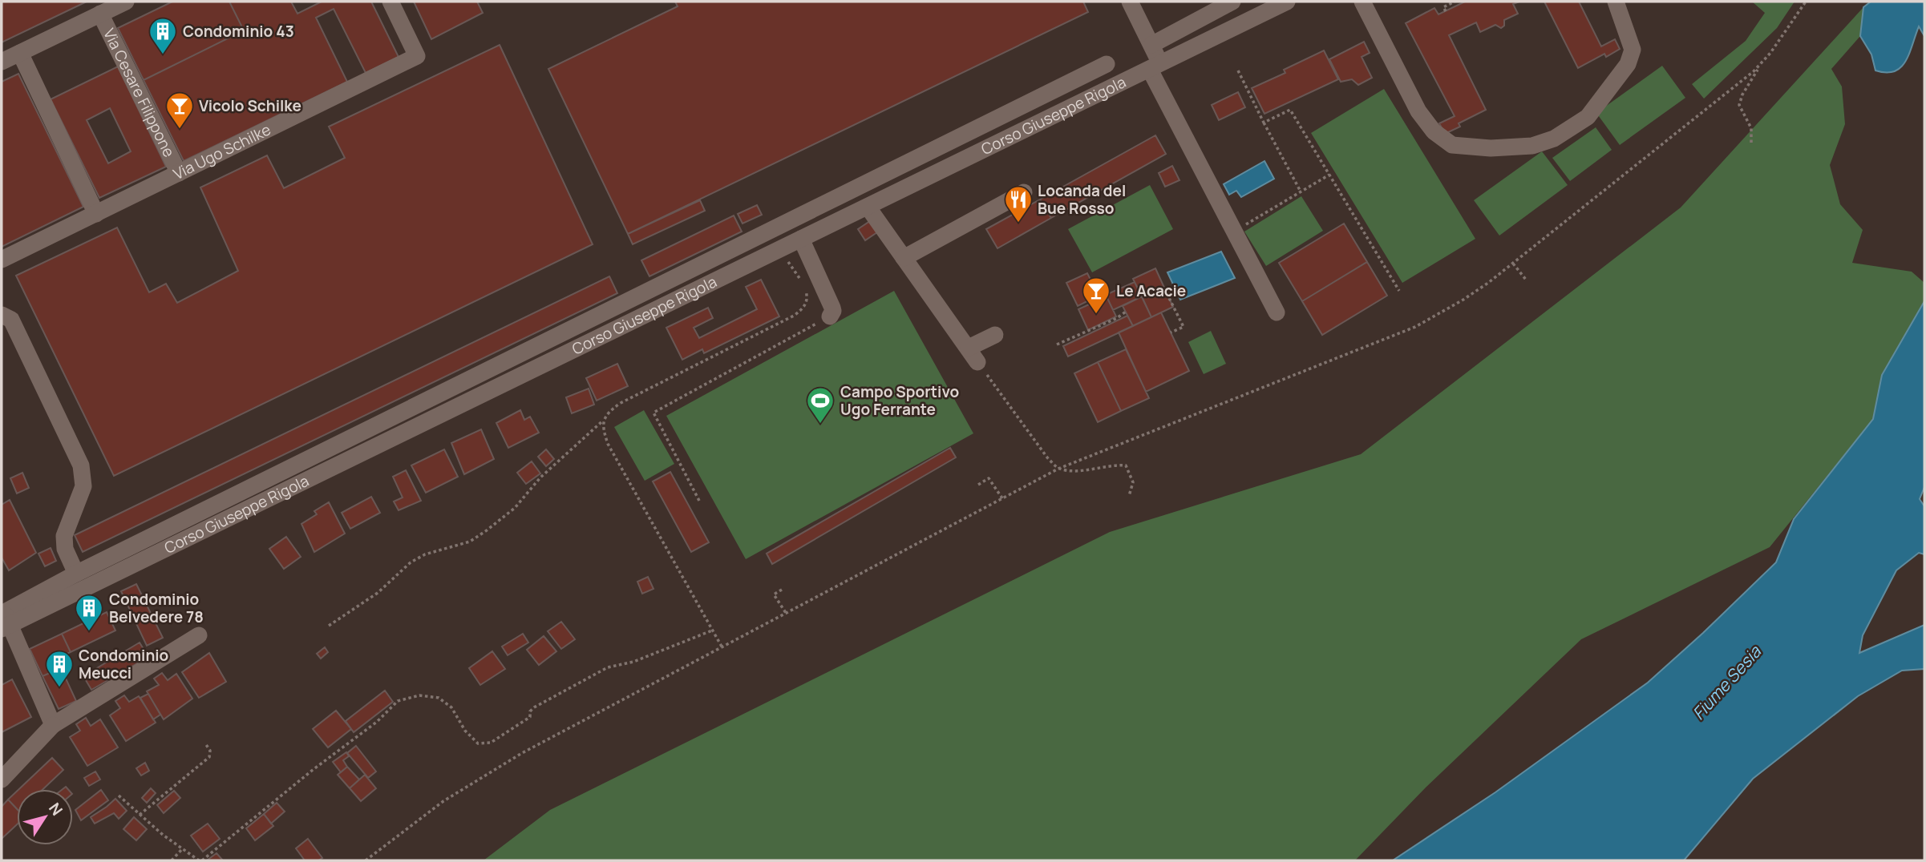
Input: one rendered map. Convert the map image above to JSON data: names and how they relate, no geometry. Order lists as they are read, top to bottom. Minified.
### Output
{"streets":{"street":["Via Cesare Filippone","Corso Giuseppe Rigola","Via Ugo Schilke"]},"crossings":[["Via Cesare Filippone","Via Ugo Schilke"]],"water":["Fiume Sesia"],"places":{"building":["Condominio 43","Condominio Belvedere 78","Condominio Meucci"],"bar":["Vicolo Schilke","Le Acacie"],"restaurant":["Locanda del Bue Rosso"],"sports":["Campo Sportivo Ugo Ferrante"]},"north":"top right"}
